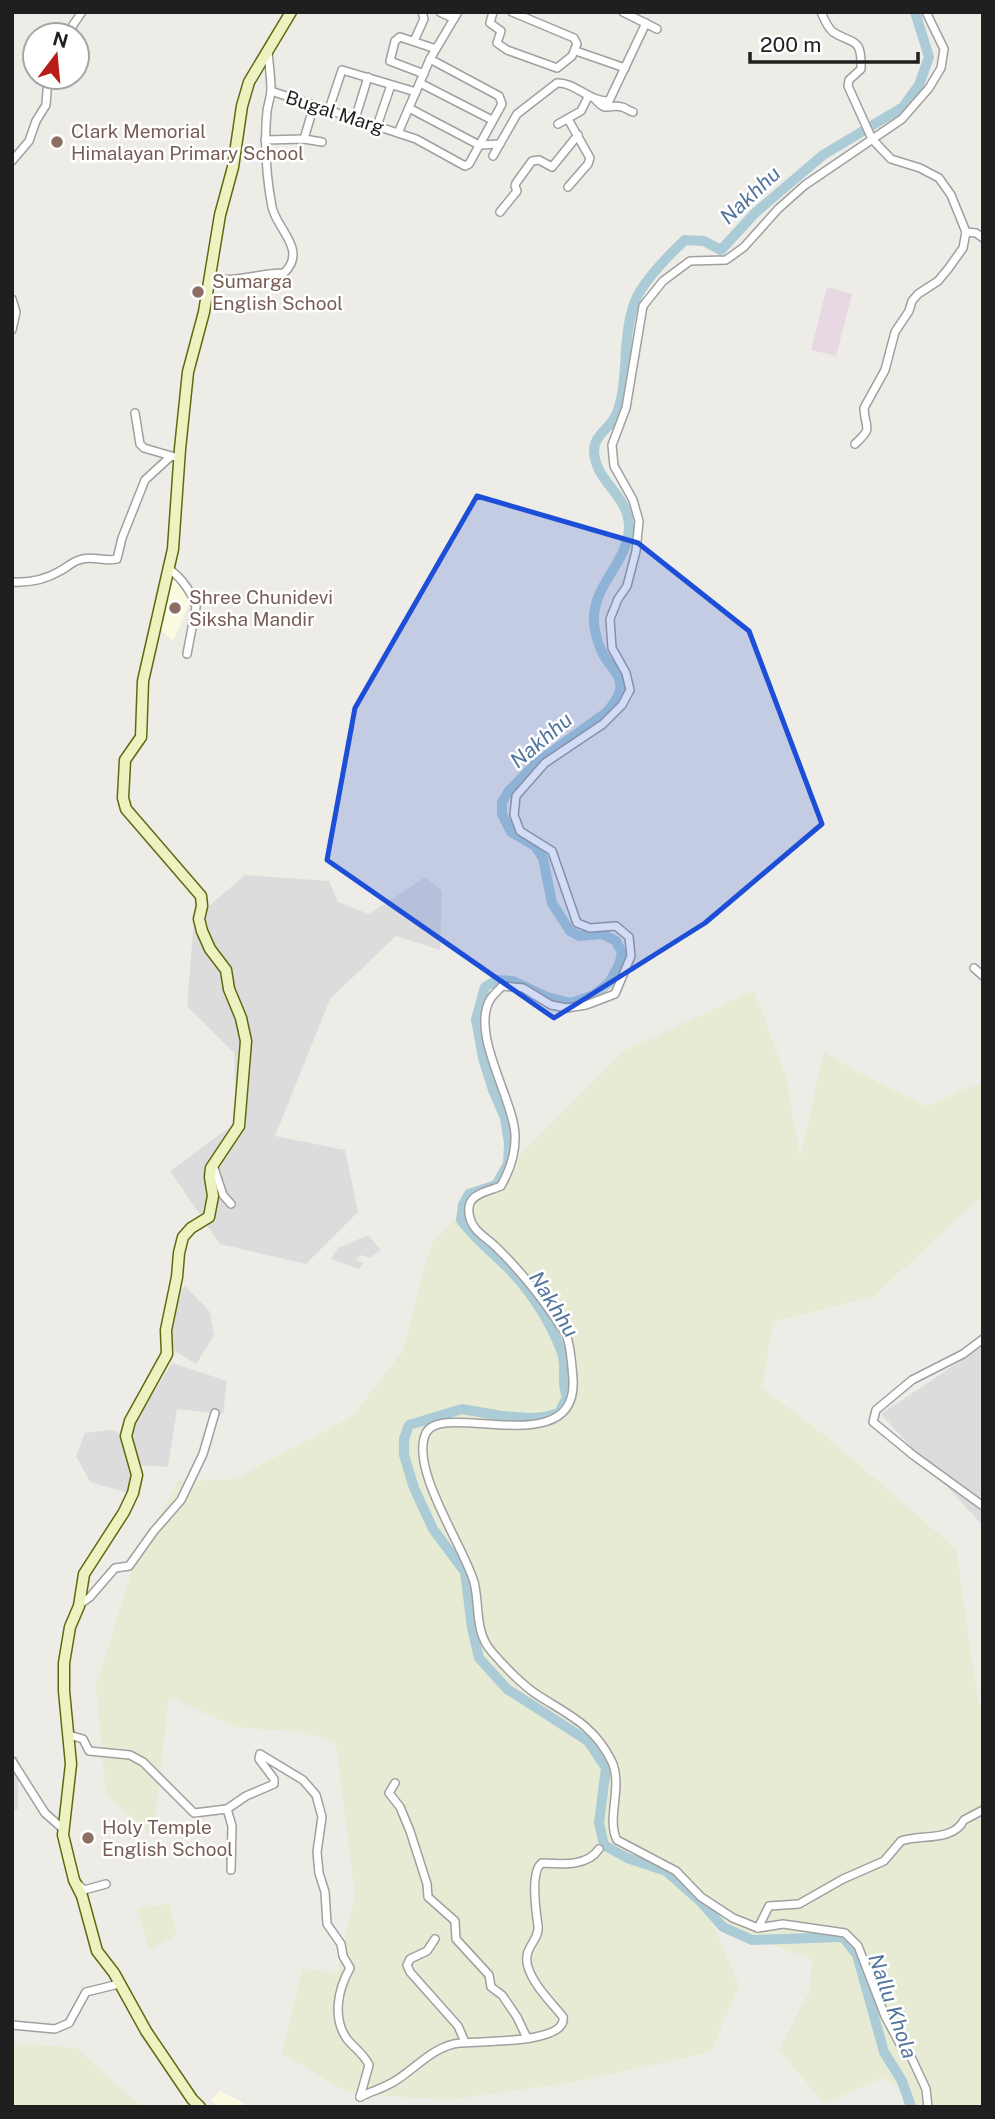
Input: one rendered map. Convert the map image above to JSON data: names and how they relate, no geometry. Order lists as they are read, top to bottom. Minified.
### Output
{"streets":{"street":["Bugal Marg"]},"water":["Nakhhu","Nallu Khola"],"places":["Clark Memorial Himalayan Primary School","Sumarga English School","Shree Chunidevi Siksha Mandir","Holy Temple English School"],"scale_bar":"200 m","north":"top"}
